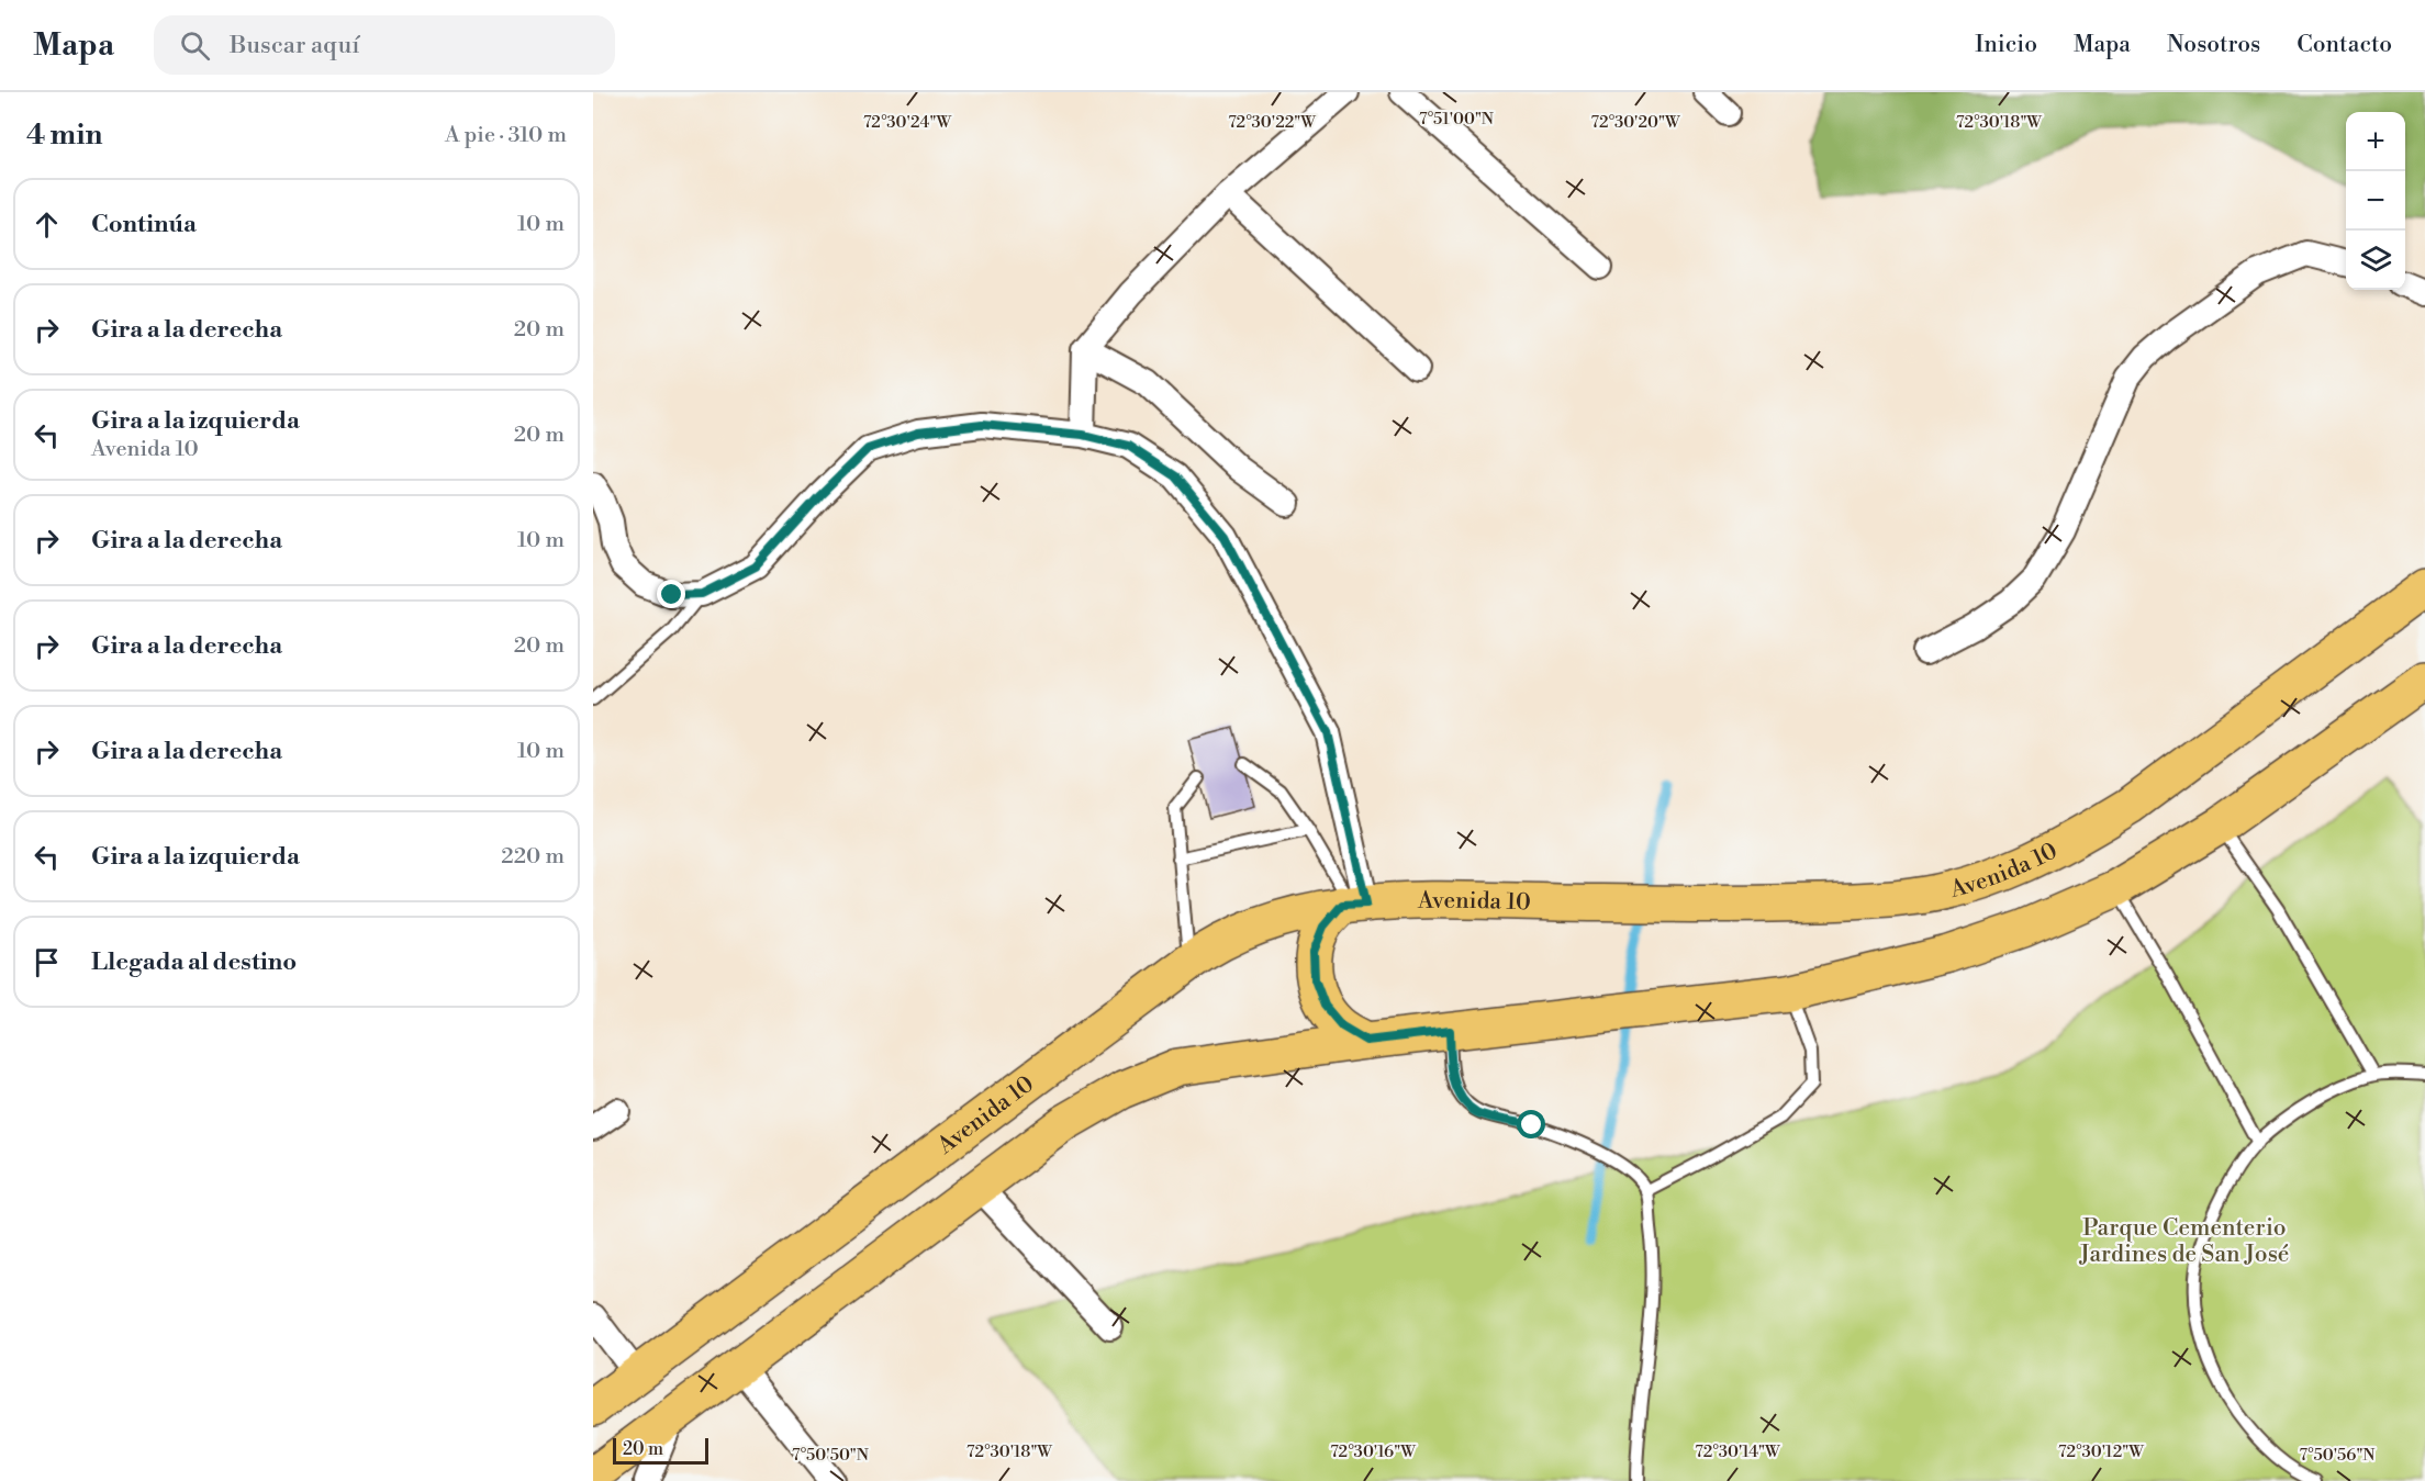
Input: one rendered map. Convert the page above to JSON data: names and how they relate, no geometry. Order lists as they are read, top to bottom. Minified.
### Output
{"streets":{"main road":["Avenida 10"]},"parks":["Parque Cementerio Jardines de San José"],"scale_bar":"20 m","page":{"header":"Mapa","search":"Buscar aquí","nav":["Inicio","Mapa","Nosotros","Contacto"],"heading":["4 min","A pie · 310 m"],"map_buttons":["+","−"],"list":[["Continúa","10 m"],["Gira a la derecha","20 m"],["Gira a la izquierda","Avenida 10","20 m"],["Gira a la derecha","10 m"],["Gira a la derecha","20 m"],["Gira a la derecha","10 m"],["Gira a la izquierda","220 m"],"Llegada al destino"],"scale":"20 m"},"coordinates":["7°51'00\"N","72°30'24\"W","72°30'22\"W","72°30'20\"W","72°30'18\"W","72°30'16\"W","72°30'14\"W","72°30'12\"W","7°50'50\"N","7°50'56\"N"]}
